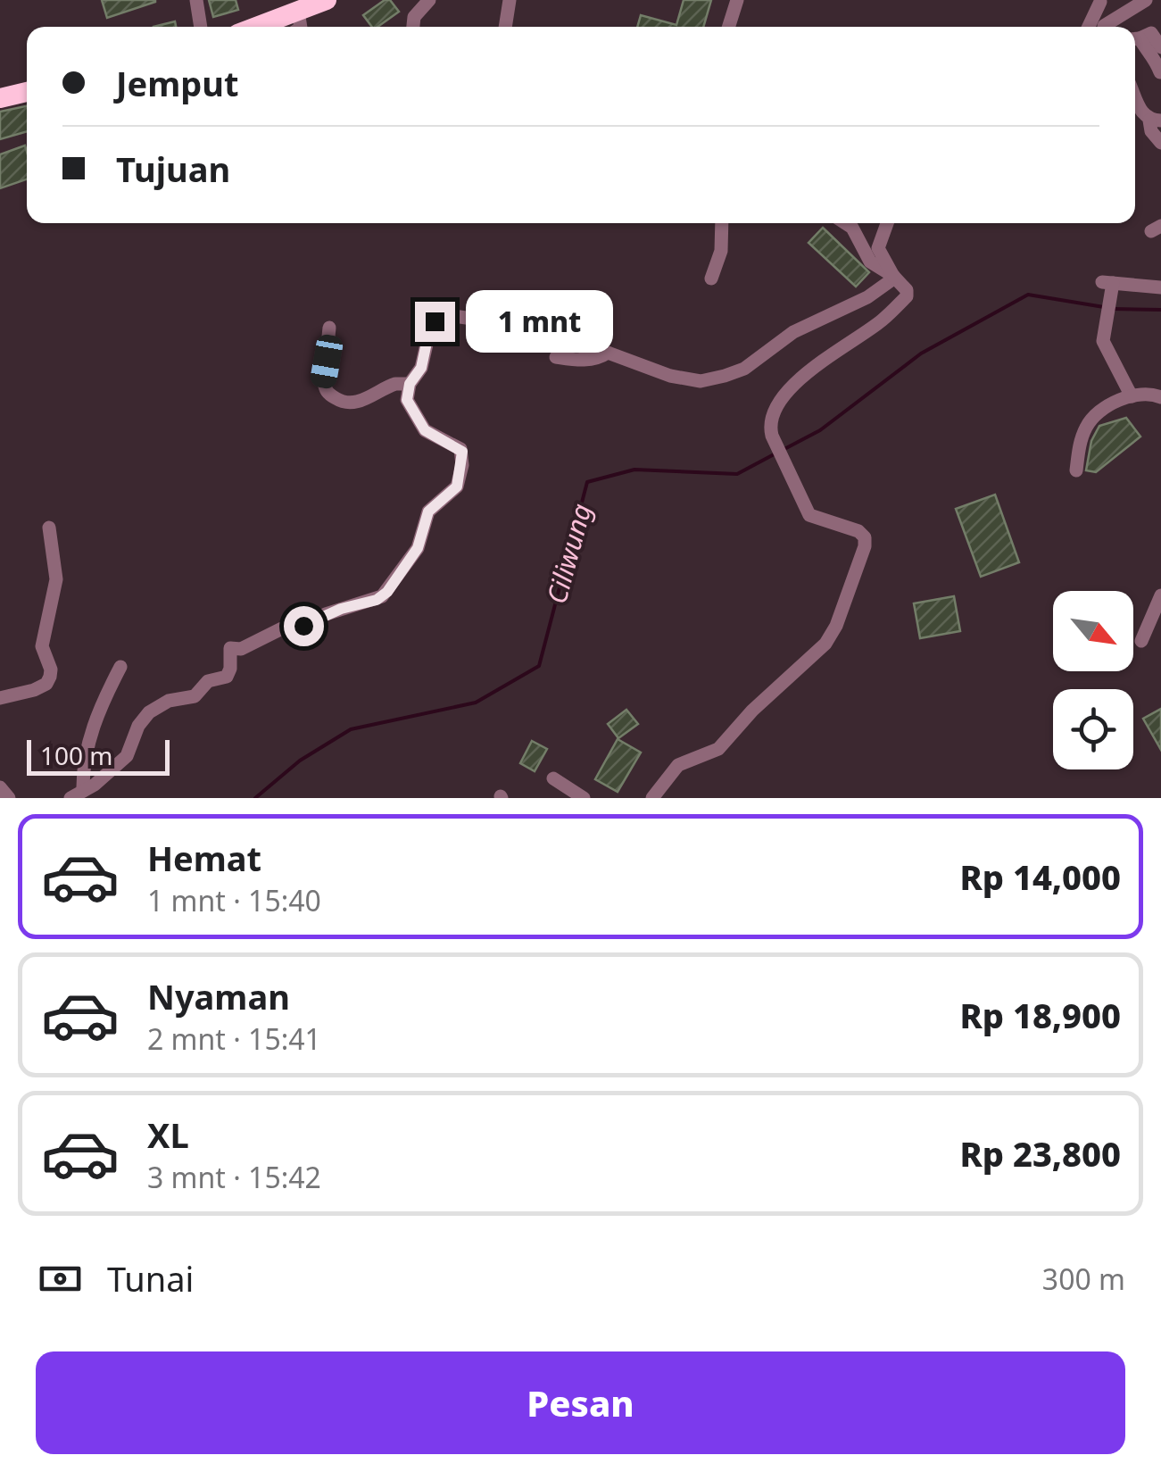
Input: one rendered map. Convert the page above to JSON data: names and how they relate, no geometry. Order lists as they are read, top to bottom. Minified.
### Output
{"water":["Ciliwung"],"scale_bar":"100 m","north":"bottom right","page":{"banner":["Jemput","Tujuan"],"bubble":"1 mnt","scale":"100 m","list":[{"name":"Hemat","note":"1 mnt · 15:40","value":"Rp 14,000"},{"name":"Nyaman","note":"2 mnt · 15:41","value":"Rp 18,900"},{"name":"XL","note":"3 mnt · 15:42","value":"Rp 23,800"}],"pay":["Tunai","300 m"],"buttons":"Pesan"}}
